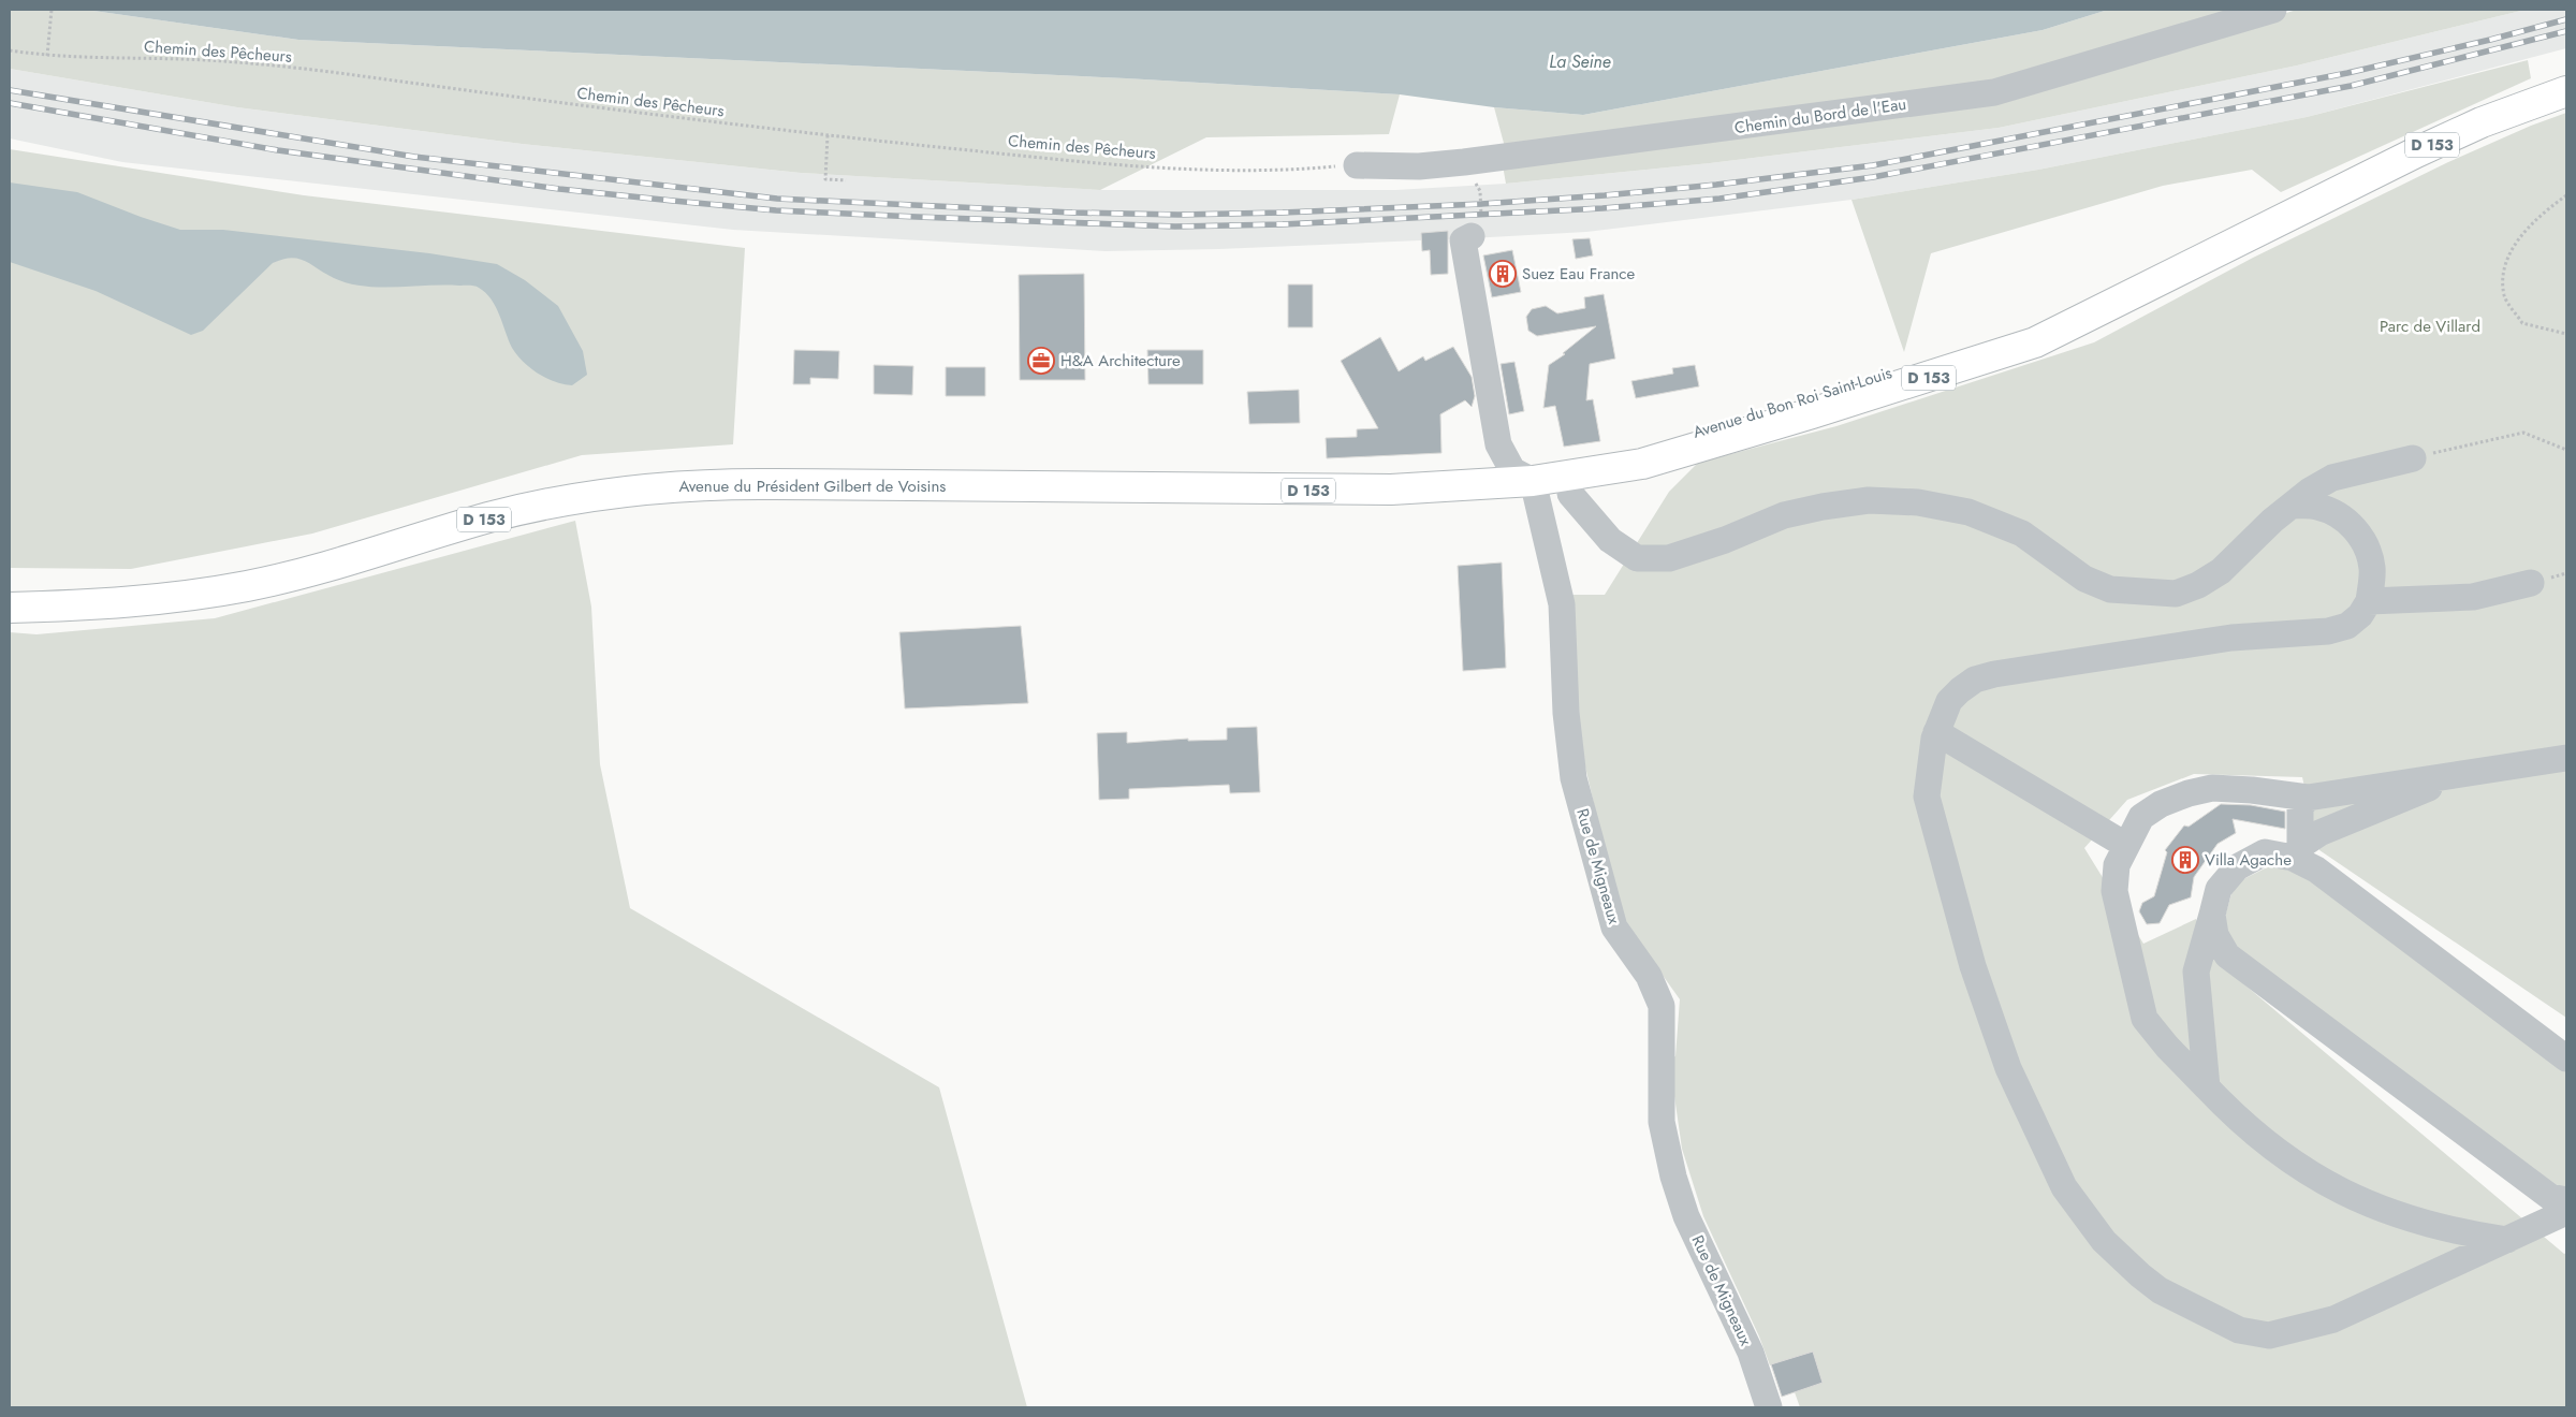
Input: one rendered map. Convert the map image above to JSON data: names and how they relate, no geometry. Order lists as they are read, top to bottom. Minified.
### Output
{"streets":{"main road":["D 153","Avenue du Bon Roi Saint-Louis","Avenue du Président Gilbert de Voisins"],"street":["Chemin du Bord de l'Eau","Rue de Migneaux"],"path":["Chemin des Pêcheurs"]},"crossings":[["Chemin des Pêcheurs","Chemin du Bord de l'Eau"],["Avenue du Bon Roi Saint-Louis","Avenue du Président Gilbert de Voisins"],["Avenue du Bon Roi Saint-Louis","Rue de Migneaux"],["Avenue du Président Gilbert de Voisins","Rue de Migneaux"]],"water":["La Seine"],"parks":["Parc de Villard"],"places":{"building":["Suez Eau France","Villa Agache"],"office":["H&A Architecture"]}}
